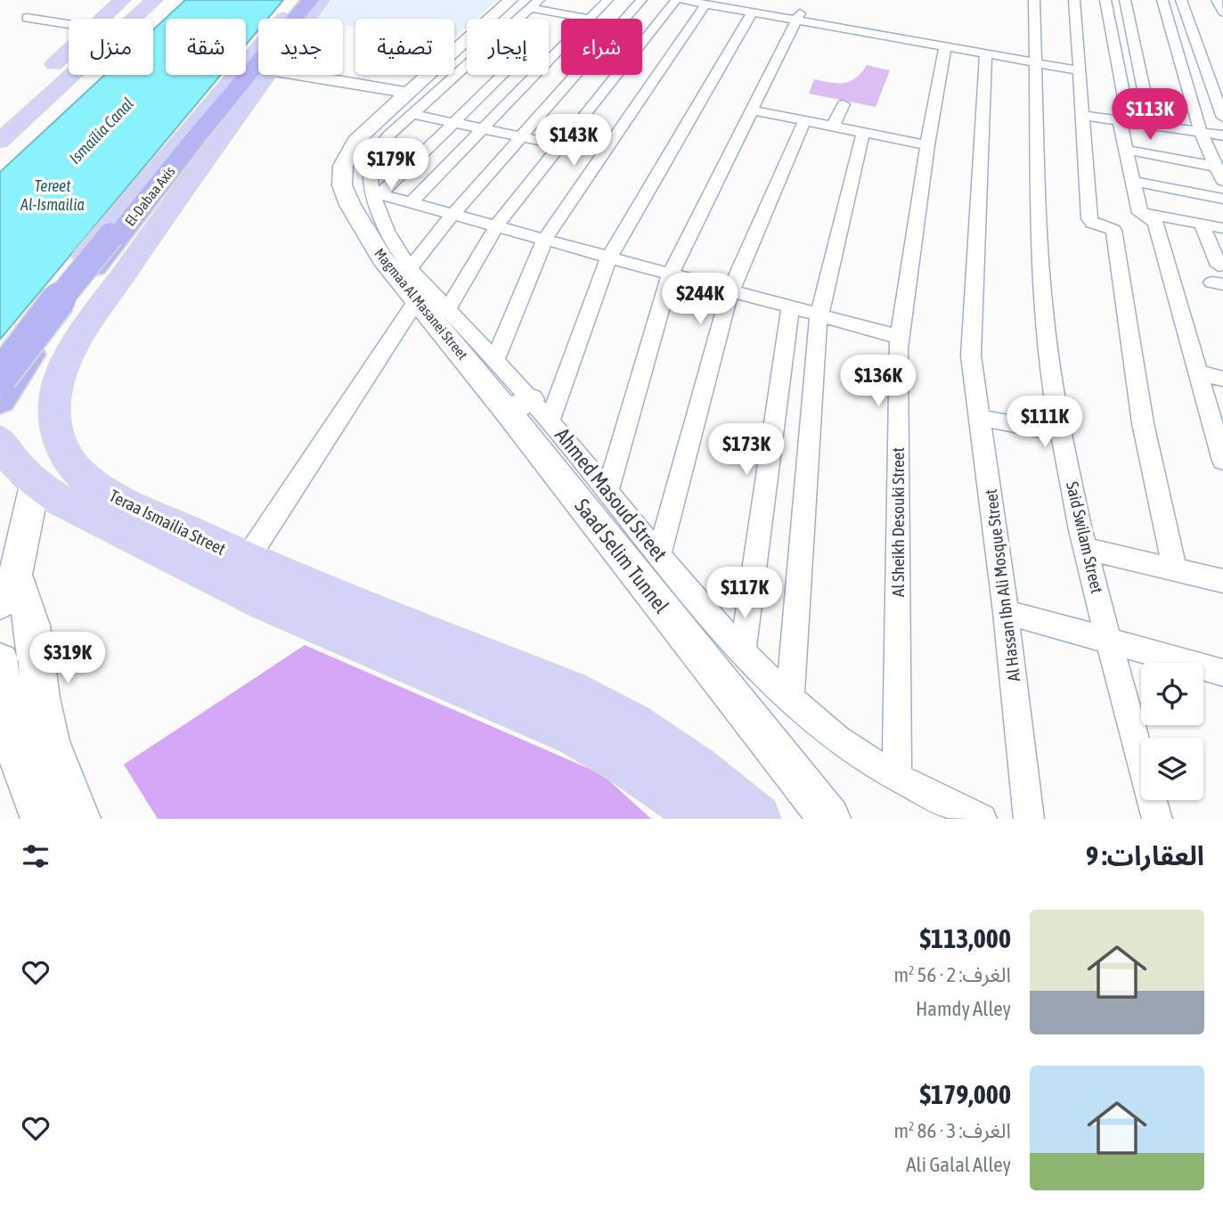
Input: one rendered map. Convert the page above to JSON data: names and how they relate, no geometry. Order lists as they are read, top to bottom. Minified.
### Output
{"streets":{"highway":["El-Dabaa Axis"],"main road":["Teraa Ismailia Street"],"street":["Magmaa Al Masanei Street","Ahmed Masoud Street","Al Sheikh Desouki Street","Said Swilam Street","Saad Selim Tunnel","Al Hassan Ibn Ali Mosque Street"]},"crossings":[["Magmaa Al Masanei Street","Ahmed Masoud Street"],["Magmaa Al Masanei Street","Saad Selim Tunnel"],["Ahmed Masoud Street","Al Sheikh Desouki Street"],["Ahmed Masoud Street","Saad Selim Tunnel"]],"water":["Ismaïlia Canal","Tereet Al-Ismailia"],"page":{"chip":["شراء","إيجار","تصفية","جديد","شقة","منزل"],"price":["$113K","$143K","$179K","$244K","$136K","$111K","$173K","$117K","$319K"],"heading":"العقارات: 9","list":[{"name":"$113,000","note":"الغرف: 2 · 56 m² · Hamdy Alley"},{"name":"$179,000","note":"الغرف: 3 · 86 m² · Ali Galal Alley"}]}}
